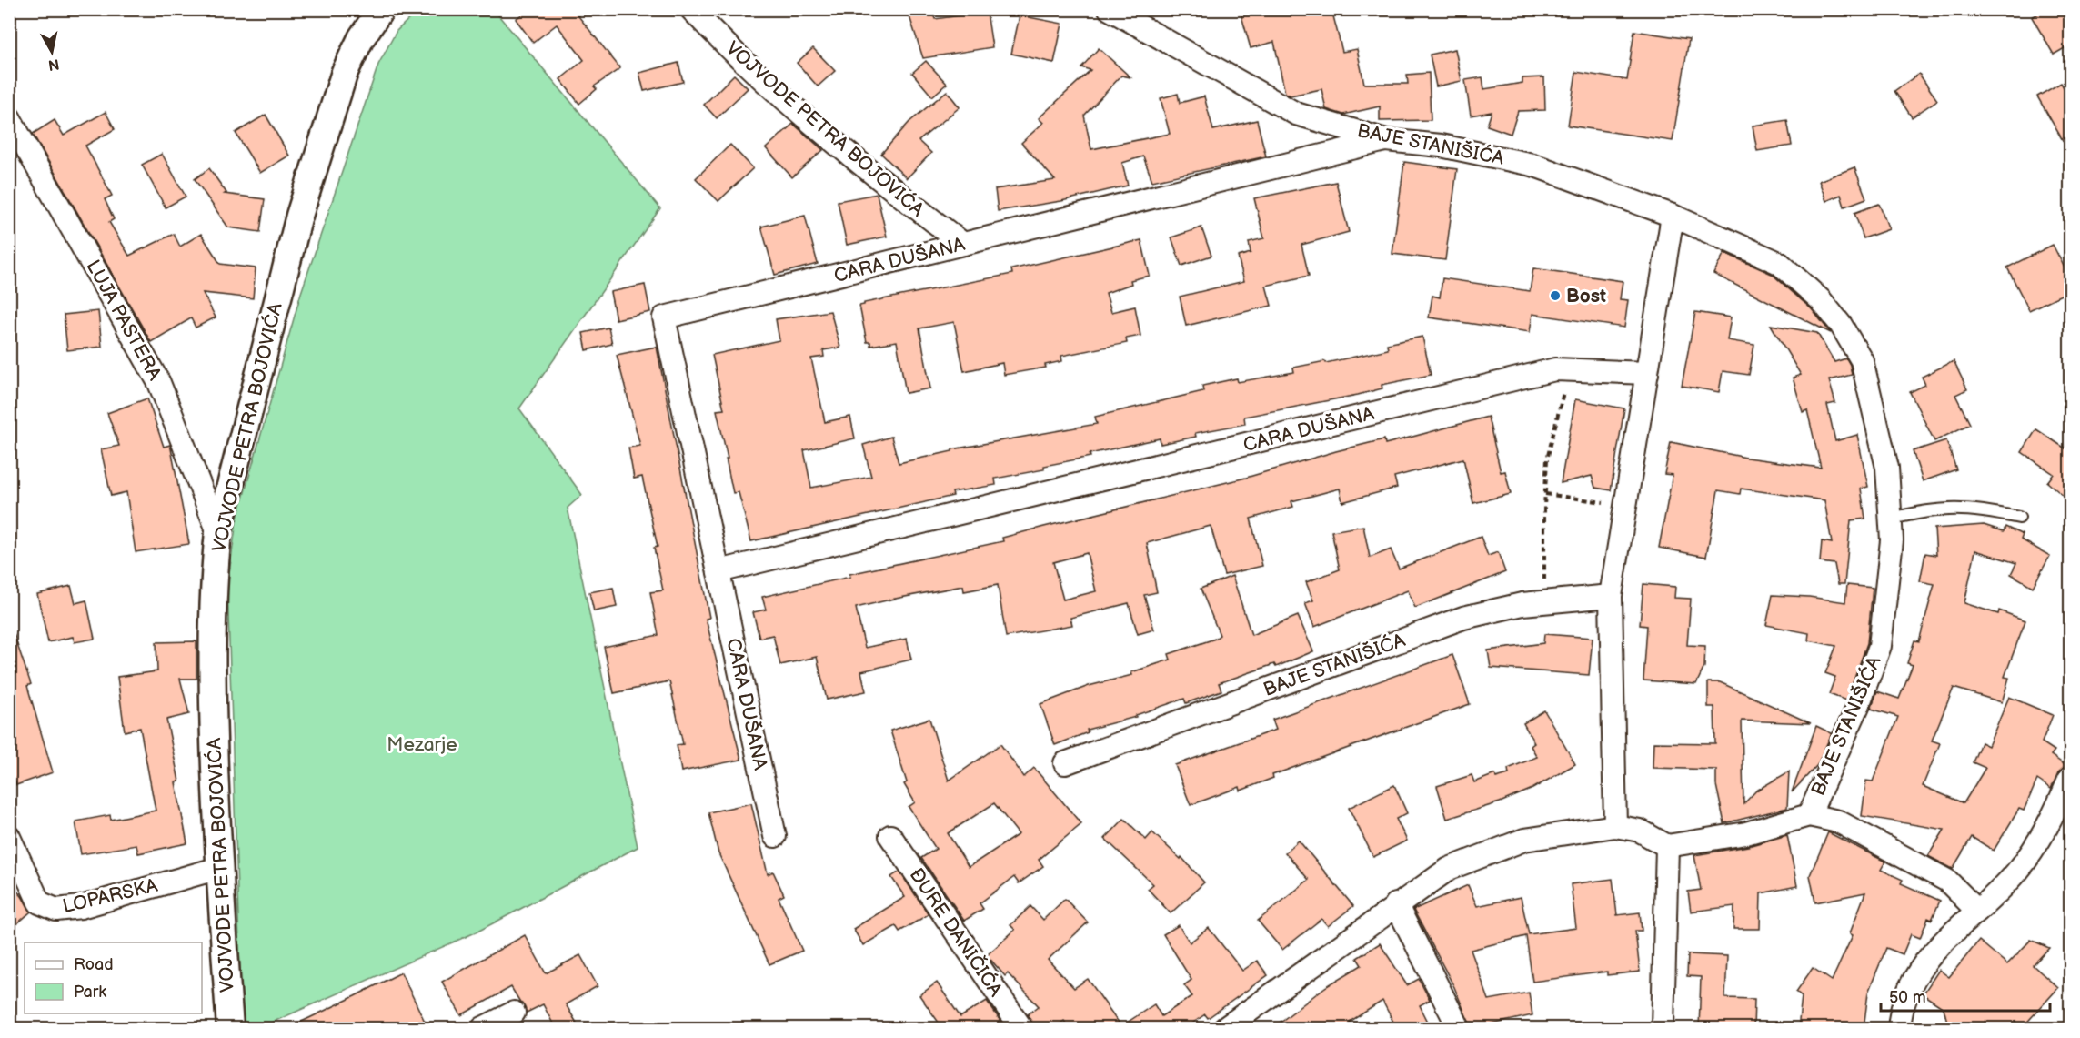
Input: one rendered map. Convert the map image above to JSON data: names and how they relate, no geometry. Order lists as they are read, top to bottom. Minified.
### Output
{"streets":{"street":["VOJVODE PETRA BOJOVIĆA","BAJE STANIŠIĆA","CARA DUŠANA","LUJA PASTERA","LOPARSKA","ĐURE DANIČIĆA"]},"crossings":[["VOJVODE PETRA BOJOVIĆA","CARA DUŠANA"],["VOJVODE PETRA BOJOVIĆA","LUJA PASTERA"],["VOJVODE PETRA BOJOVIĆA","LOPARSKA"],["BAJE STANIŠIĆA","CARA DUŠANA"]],"parks":["Mezarje"],"places":["Bost"],"legend":["Road","Park"],"scale_bar":"50 m","north":"bottom"}
